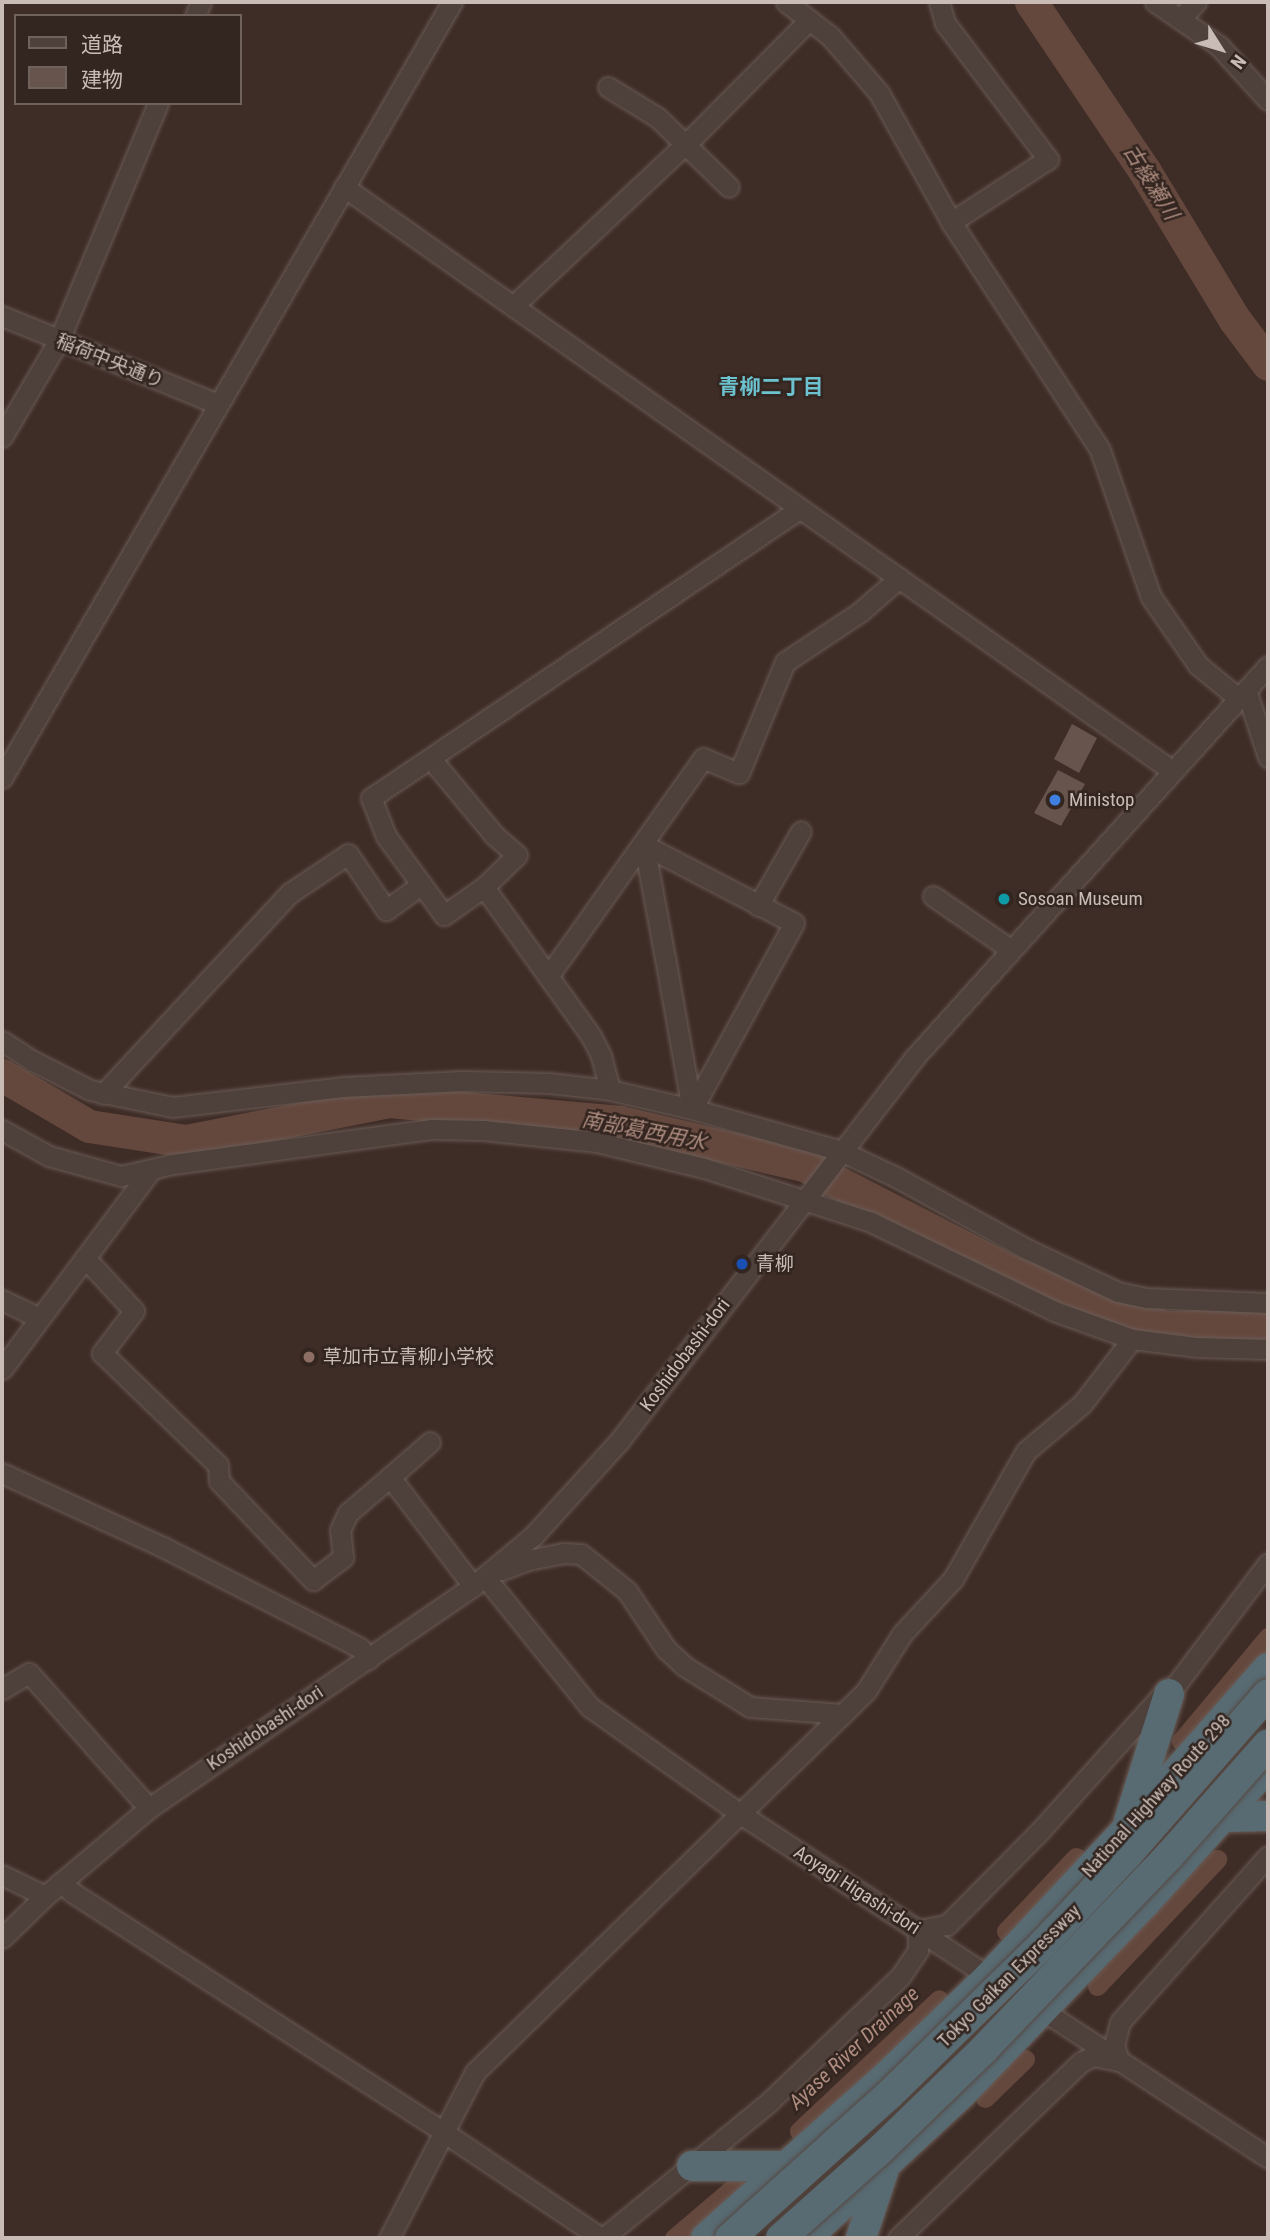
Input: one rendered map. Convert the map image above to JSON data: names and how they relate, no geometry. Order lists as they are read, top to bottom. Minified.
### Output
{"streets":{"highway":["National Highway Route 298","Tokyo Gaikan Expressway"],"street":["稲荷中央通り","Koshidobashi-dori","Aoyagi Higashi-dori"]},"crossings":[["Koshidobashi-dori","Aoyagi Higashi-dori"],["National Highway Route 298","Aoyagi Higashi-dori"]],"districts":["青柳二丁目"],"water":["古綾瀬川","南部葛西用水","Ayase River Drainage"],"places":["Ministop","Sosoan Museum","青柳","草加市立青柳小学校"],"legend":["道路","建物"],"north":"bottom right"}
